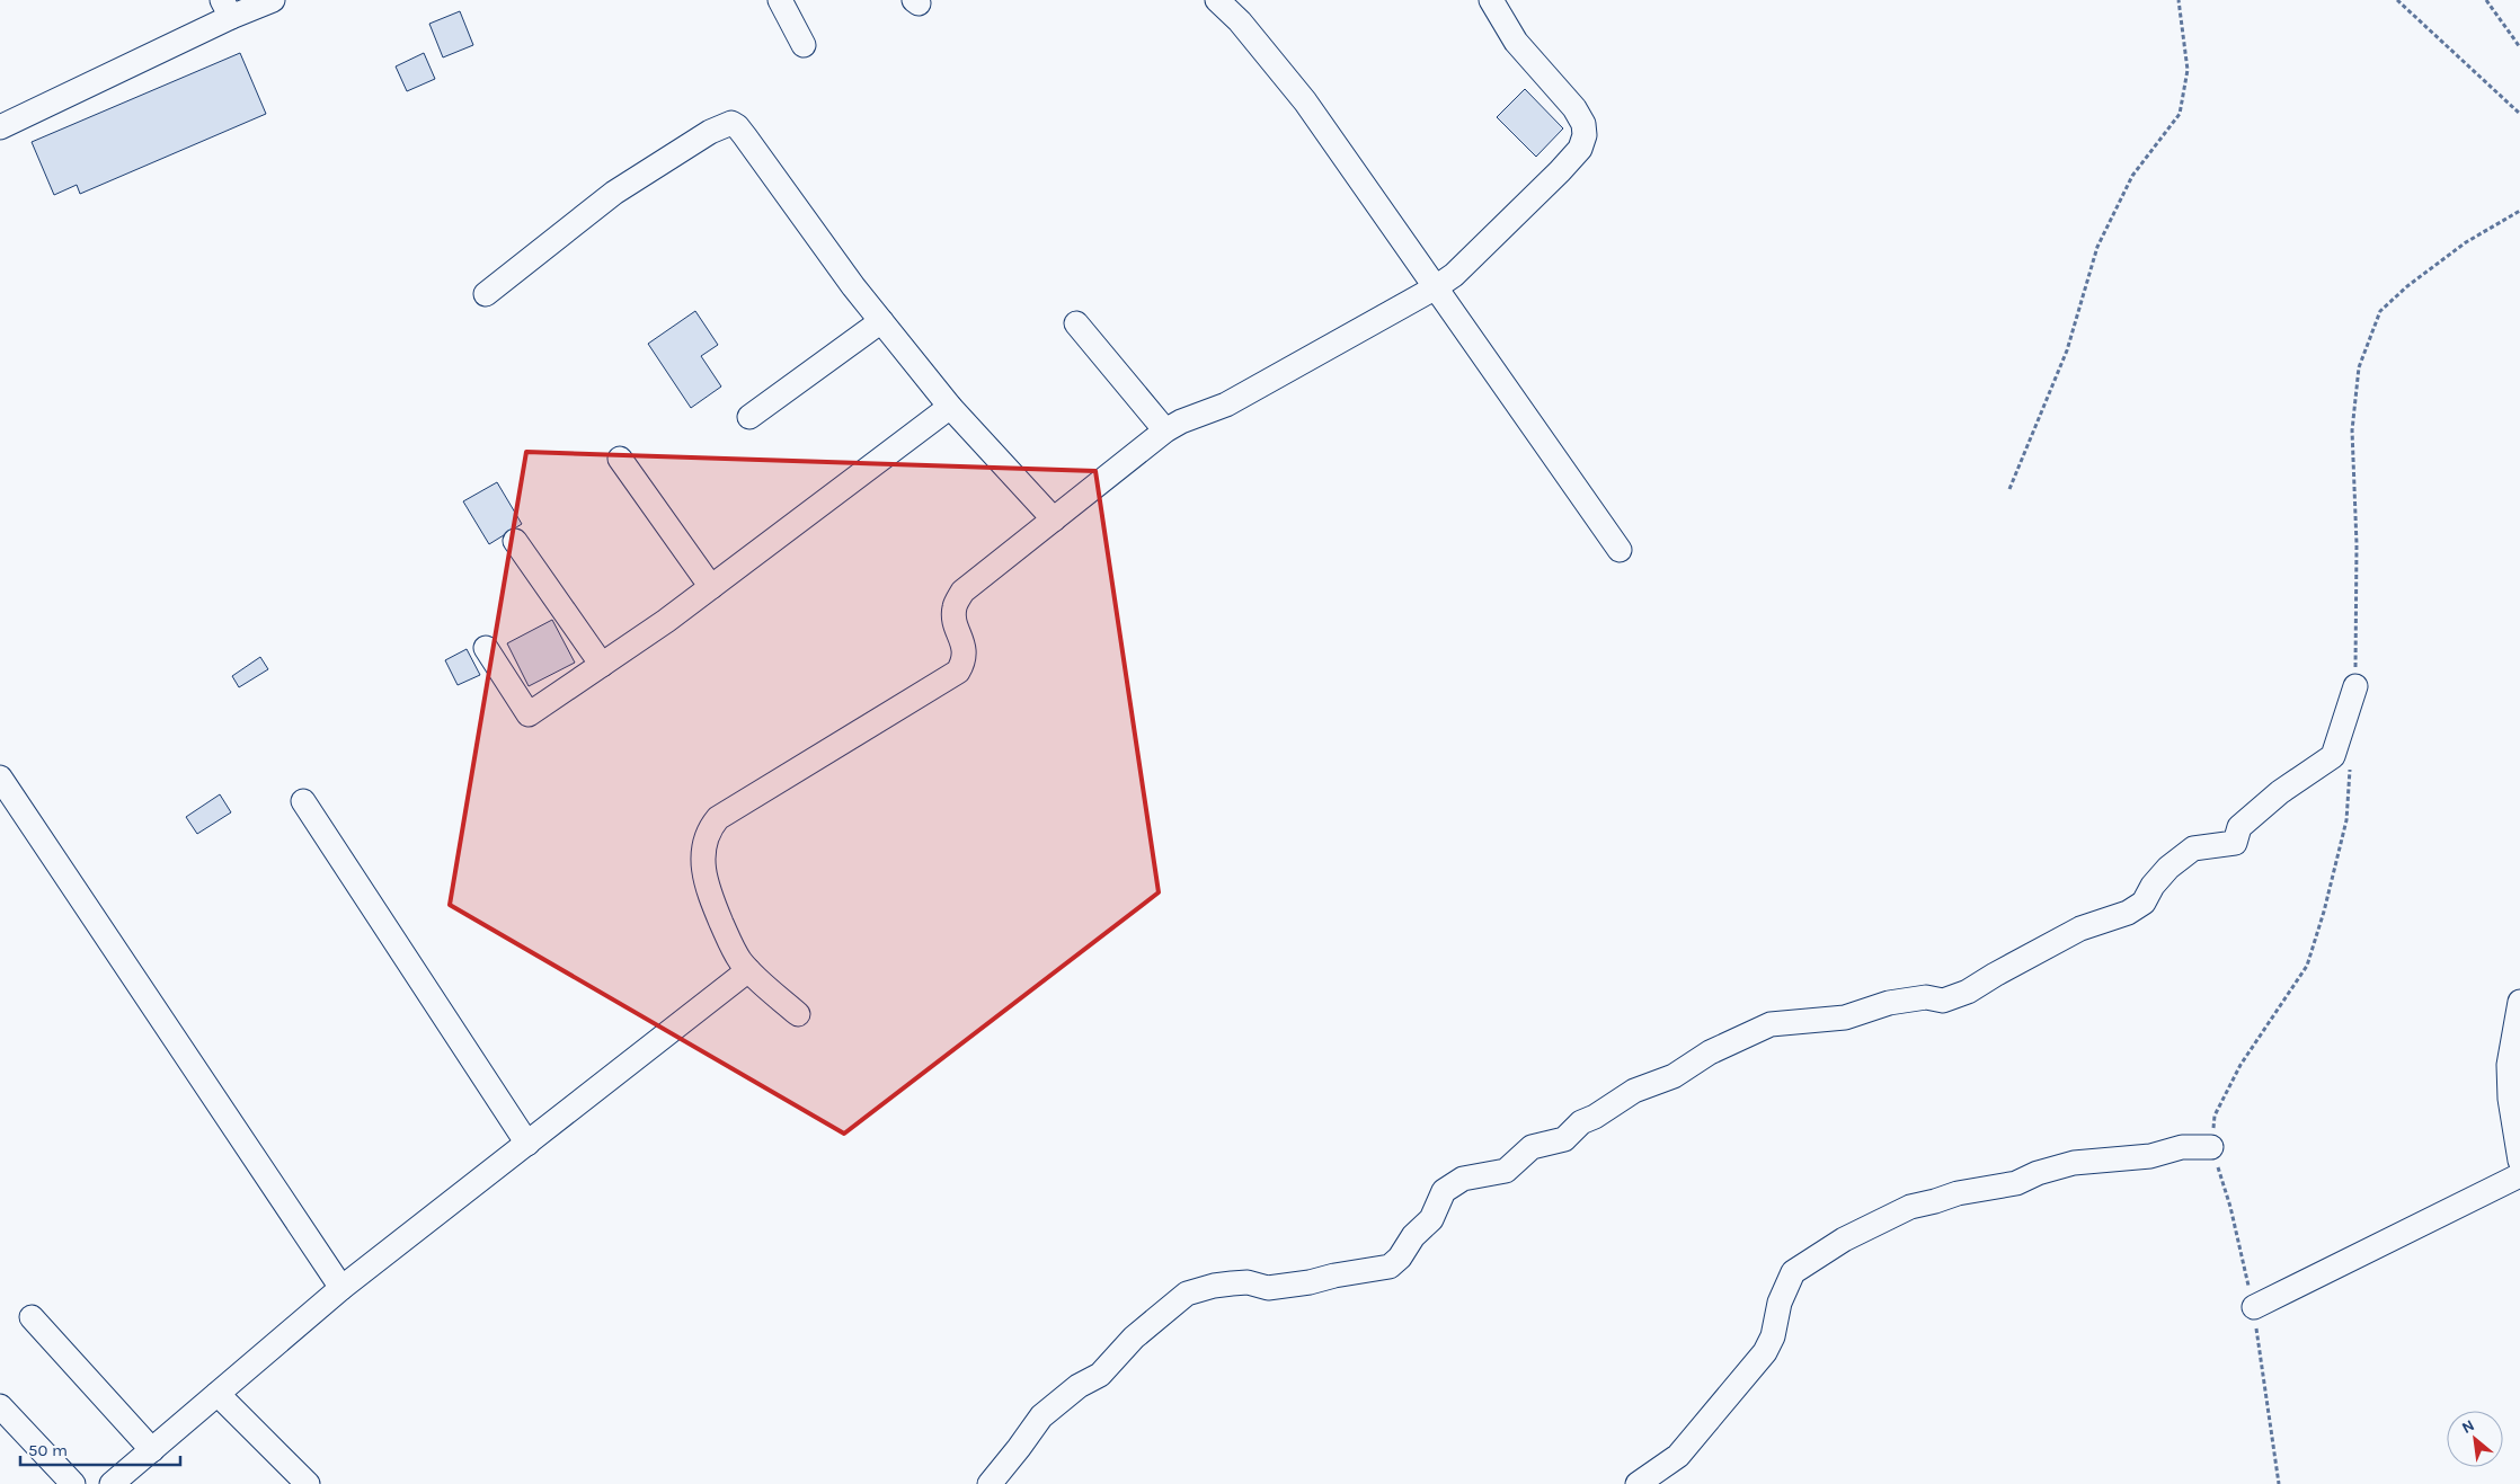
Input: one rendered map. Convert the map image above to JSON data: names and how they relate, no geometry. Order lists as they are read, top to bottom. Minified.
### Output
{"scale_bar":"50 m","north":"top left"}
